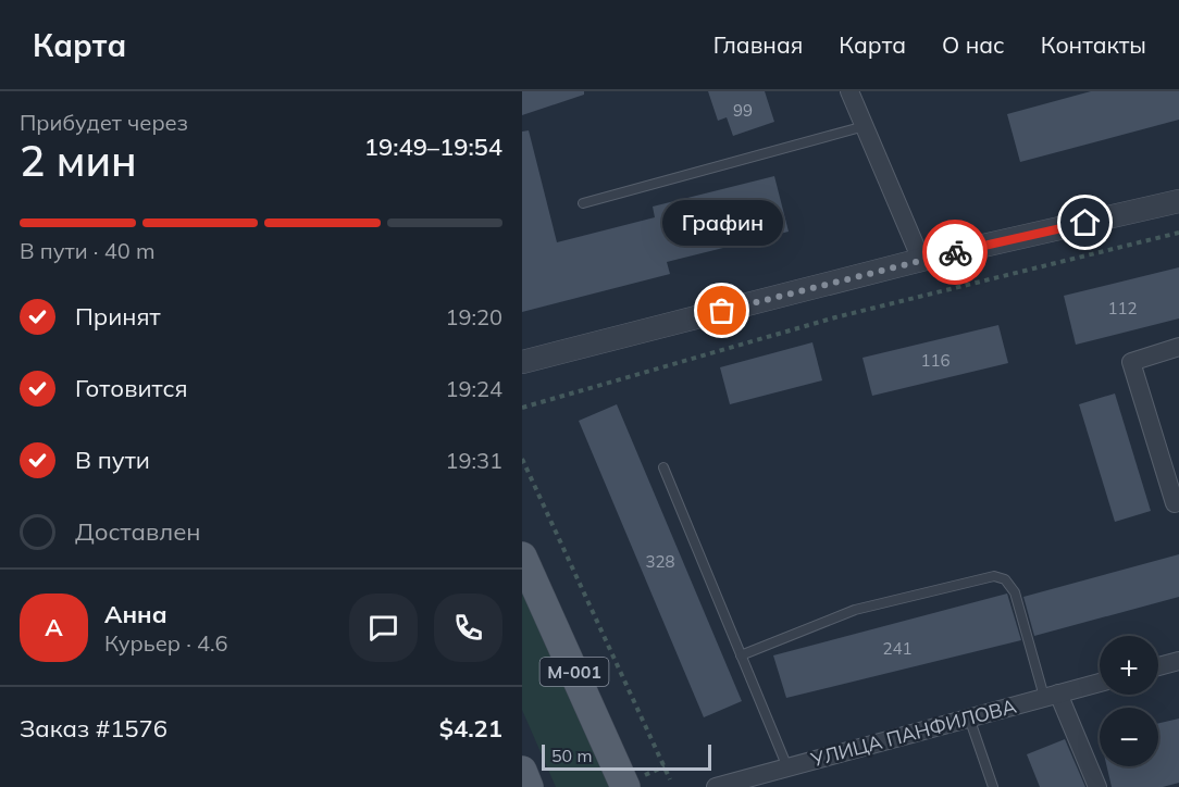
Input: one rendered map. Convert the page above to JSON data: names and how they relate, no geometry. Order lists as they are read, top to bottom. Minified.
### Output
{"streets":{"main road":["М-001"],"street":["УЛИЦА ПАНФИЛОВА"]},"places":["Графин"],"house_numbers":["99","112","116","328","241"],"scale_bar":"50 m","page":{"header":"Карта","nav":["Главная","Карта","О нас","Контакты"],"heading":["2 мин","Прибудет через","19:49–19:54"],"panel":["Анна","Курьер · 4.6","Заказ #1576","$4.21"],"bubble":"Графин","bar":"В пути · 40 m","list":[["Принят","19:20"],["Готовится","19:24"],["В пути","19:31"],"Доставлен"],"round":"А","map_buttons":["+","−"],"scale":"50 m"}}
